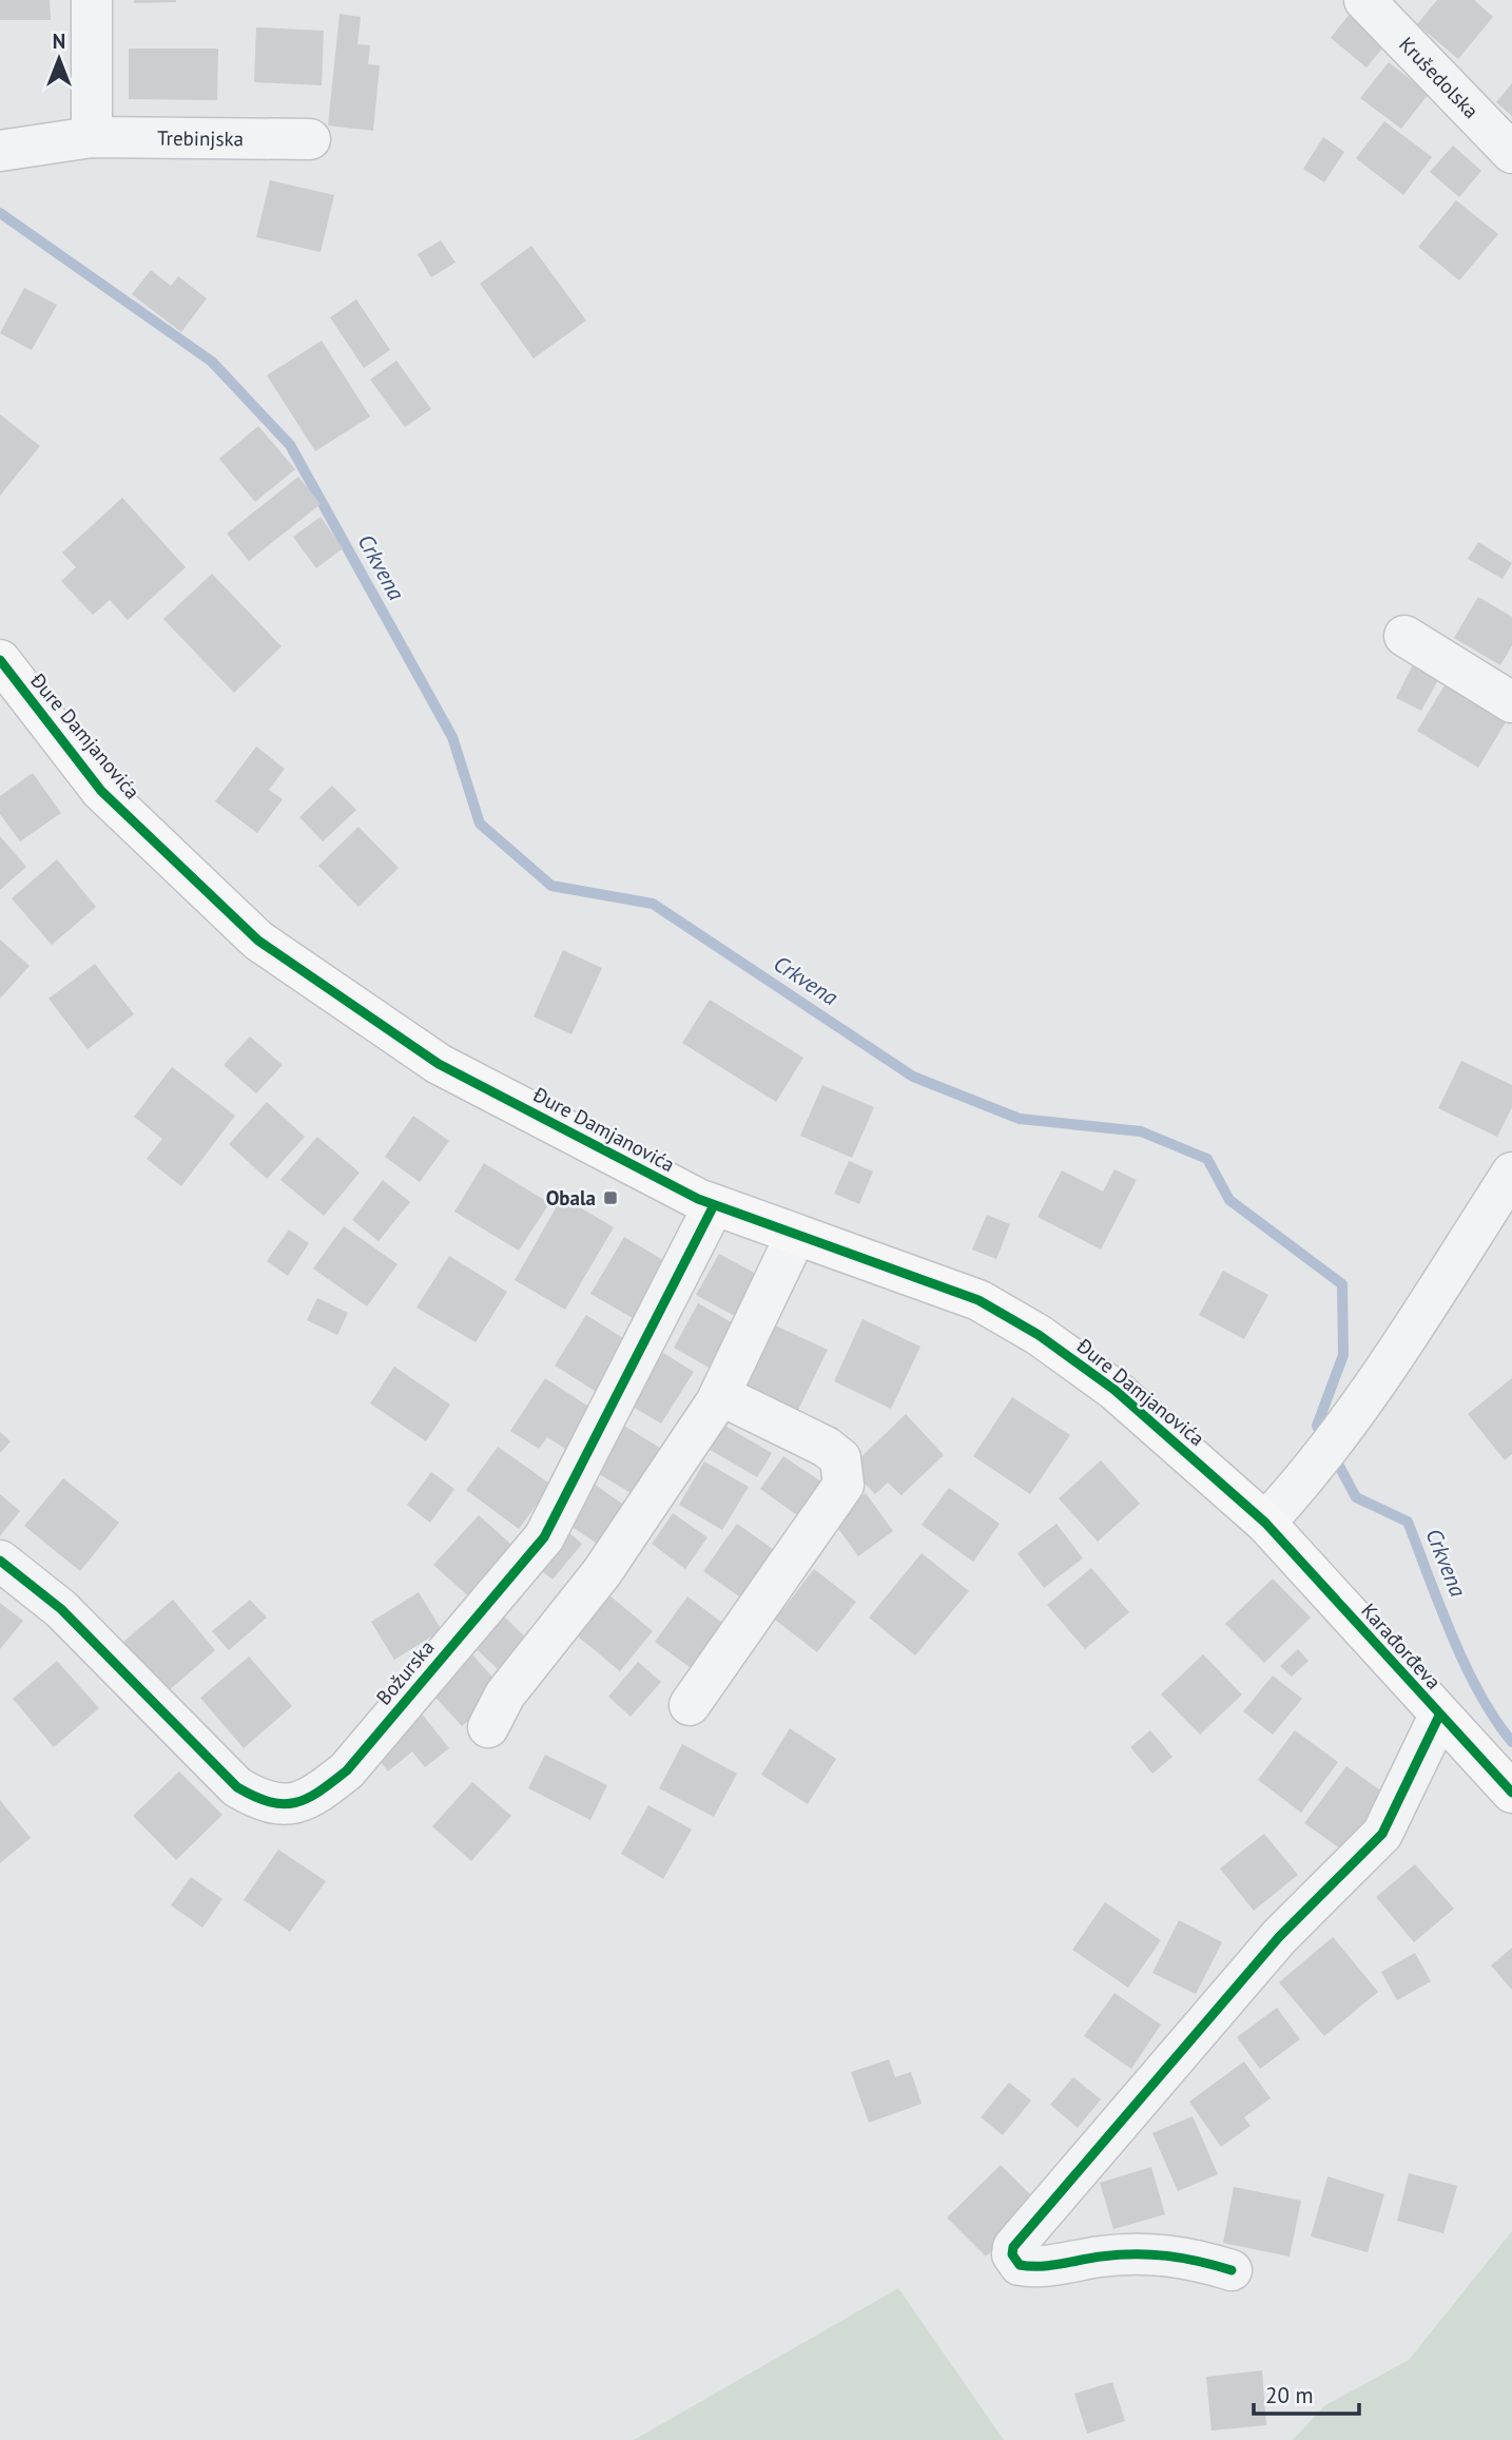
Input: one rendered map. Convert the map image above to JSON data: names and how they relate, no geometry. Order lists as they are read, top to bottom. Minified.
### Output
{"streets":{"main road":["Đure Damjanovića","Karađorđeva"],"street":["Krušedolska","Trebinjska","Božurska"]},"crossings":[["Đure Damjanovića","Karađorđeva"],["Đure Damjanovića","Božurska"]],"water":["Crkvena"],"places":{"transit":["Obala"]},"scale_bar":"20 m","north":"top"}
